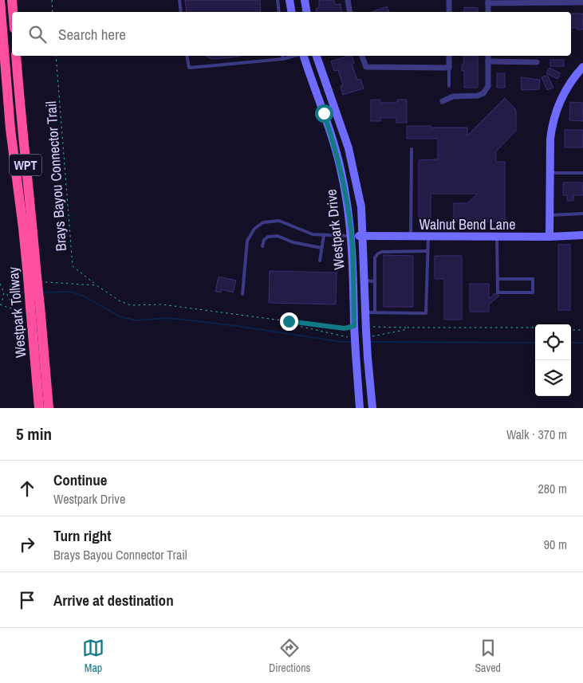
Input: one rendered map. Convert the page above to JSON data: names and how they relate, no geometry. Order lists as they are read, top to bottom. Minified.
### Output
{"streets":{"highway":["WPT","Westpark Tollway"],"main road":["Walnut Bend Lane","Westpark Drive"],"path":["Brays Bayou Connector Trail"]},"crossings":[["Brays Bayou Connector Trail","Westpark Drive"],["Walnut Bend Lane","Westpark Drive"]],"page":{"search":"Search here","heading":["5 min","Walk · 370 m"],"list":[["Continue","Westpark Drive","280 m"],["Turn right","Brays Bayou Connector Trail","90 m"],"Arrive at destination"],"nav":["Map","Directions","Saved"]}}
